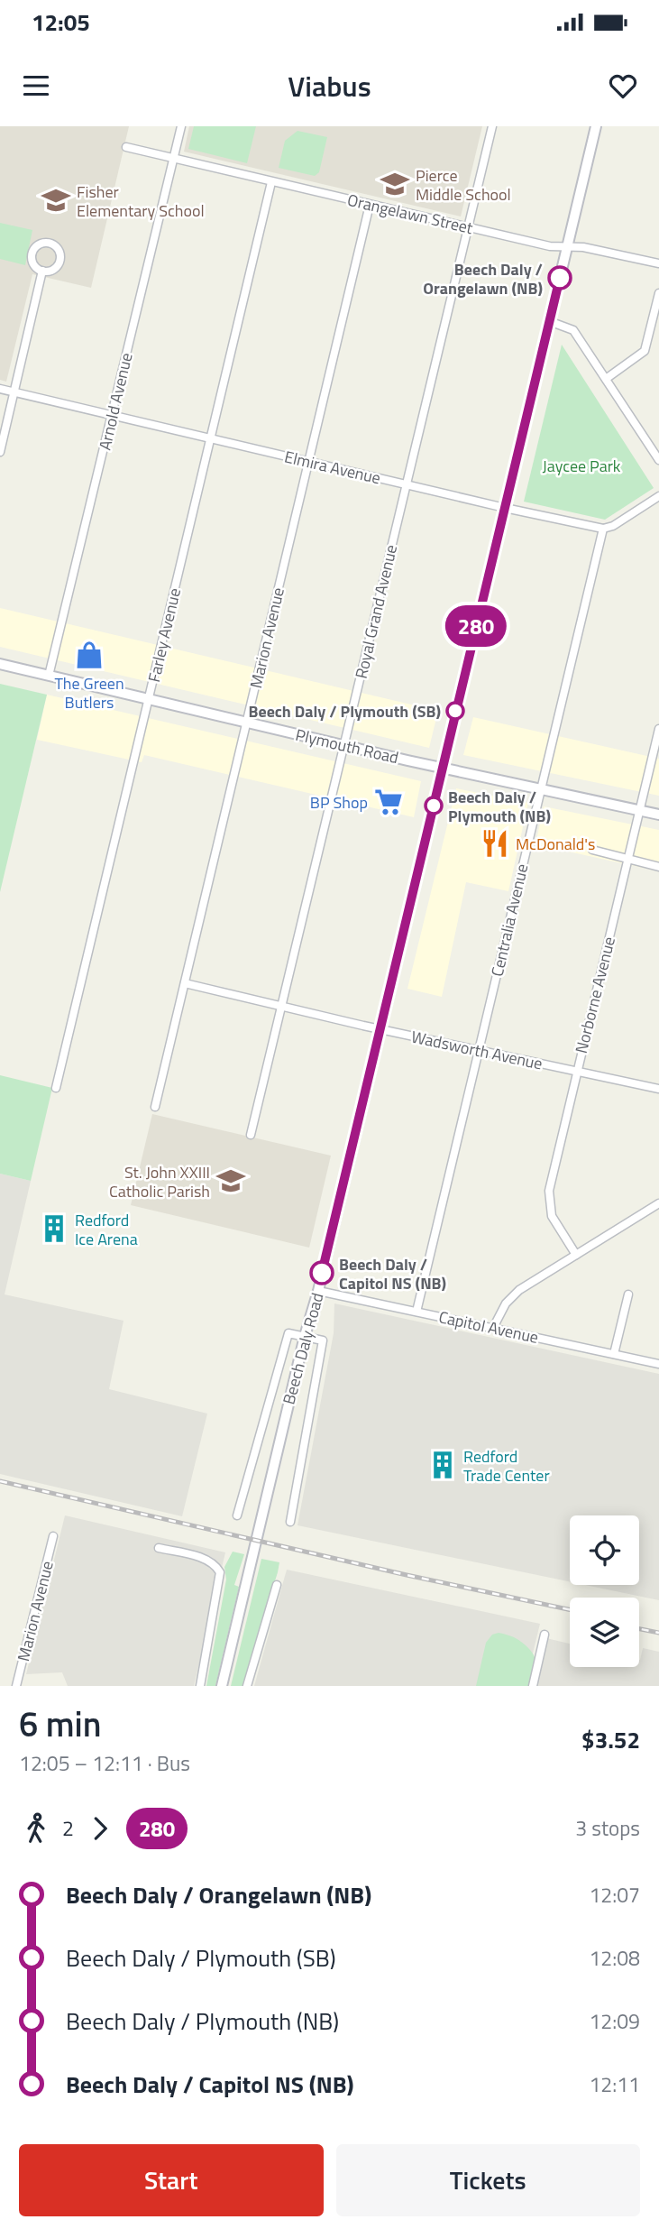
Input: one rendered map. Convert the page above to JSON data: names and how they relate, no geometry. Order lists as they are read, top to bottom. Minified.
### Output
{"streets":{"main road":["Plymouth Road","Beech Daly Road"],"street":["Orangelawn Street","Arnold Avenue","Elmira Avenue","Royal Grand Avenue","Farley Avenue","Marion Avenue","Centralia Avenue","Norborne Avenue","Wadsworth Avenue","Capitol Avenue"]},"crossings":[["Orangelawn Street","Arnold Avenue"],["Orangelawn Street","Royal Grand Avenue"],["Orangelawn Street","Farley Avenue"],["Orangelawn Street","Marion Avenue"],["Orangelawn Street","Beech Daly Road"],["Arnold Avenue","Elmira Avenue"],["Arnold Avenue","Plymouth Road"],["Elmira Avenue","Royal Grand Avenue"],["Elmira Avenue","Farley Avenue"],["Elmira Avenue","Marion Avenue"],["Elmira Avenue","Centralia Avenue"],["Elmira Avenue","Beech Daly Road"],["Royal Grand Avenue","Plymouth Road"],["Royal Grand Avenue","Wadsworth Avenue"],["Farley Avenue","Plymouth Road"],["Marion Avenue","Plymouth Road"],["Marion Avenue","Wadsworth Avenue"],["Plymouth Road","Centralia Avenue"],["Plymouth Road","Norborne Avenue"],["Plymouth Road","Beech Daly Road"],["Centralia Avenue","Wadsworth Avenue"],["Centralia Avenue","Capitol Avenue"],["Norborne Avenue","Wadsworth Avenue"],["Wadsworth Avenue","Beech Daly Road"],["Capitol Avenue","Beech Daly Road"]],"parks":["Jaycee Park"],"places":{"school or university":["Pierce Middle School","Fisher Elementary School","St. John XXIII Catholic Parish"],"other":["Beech Daly / Orangelawn (NB)","Beech Daly / Plymouth (SB)","Beech Daly / Plymouth (NB)","Beech Daly / Capitol NS (NB)"],"shop":["The Green Butlers"],"supermarket":["BP Shop"],"restaurant":["McDonald's"],"building":["Redford Ice Arena","Redford Trade Center"]},"lines":["bus line 280"],"page":{"status":"12:05","header":"Viabus","on_map":"280","heading":["6 min","12:05 – 12:11 · Bus","$3.52"],"legs":["2","280","3 stops"],"list":[{"name":"Beech Daly / Orangelawn (NB)","value":"12:07"},{"name":"Beech Daly / Plymouth (SB)","value":"12:08"},{"name":"Beech Daly / Plymouth (NB)","value":"12:09"},{"name":"Beech Daly / Capitol NS (NB)","value":"12:11"}],"buttons":["Start","Tickets"]}}
